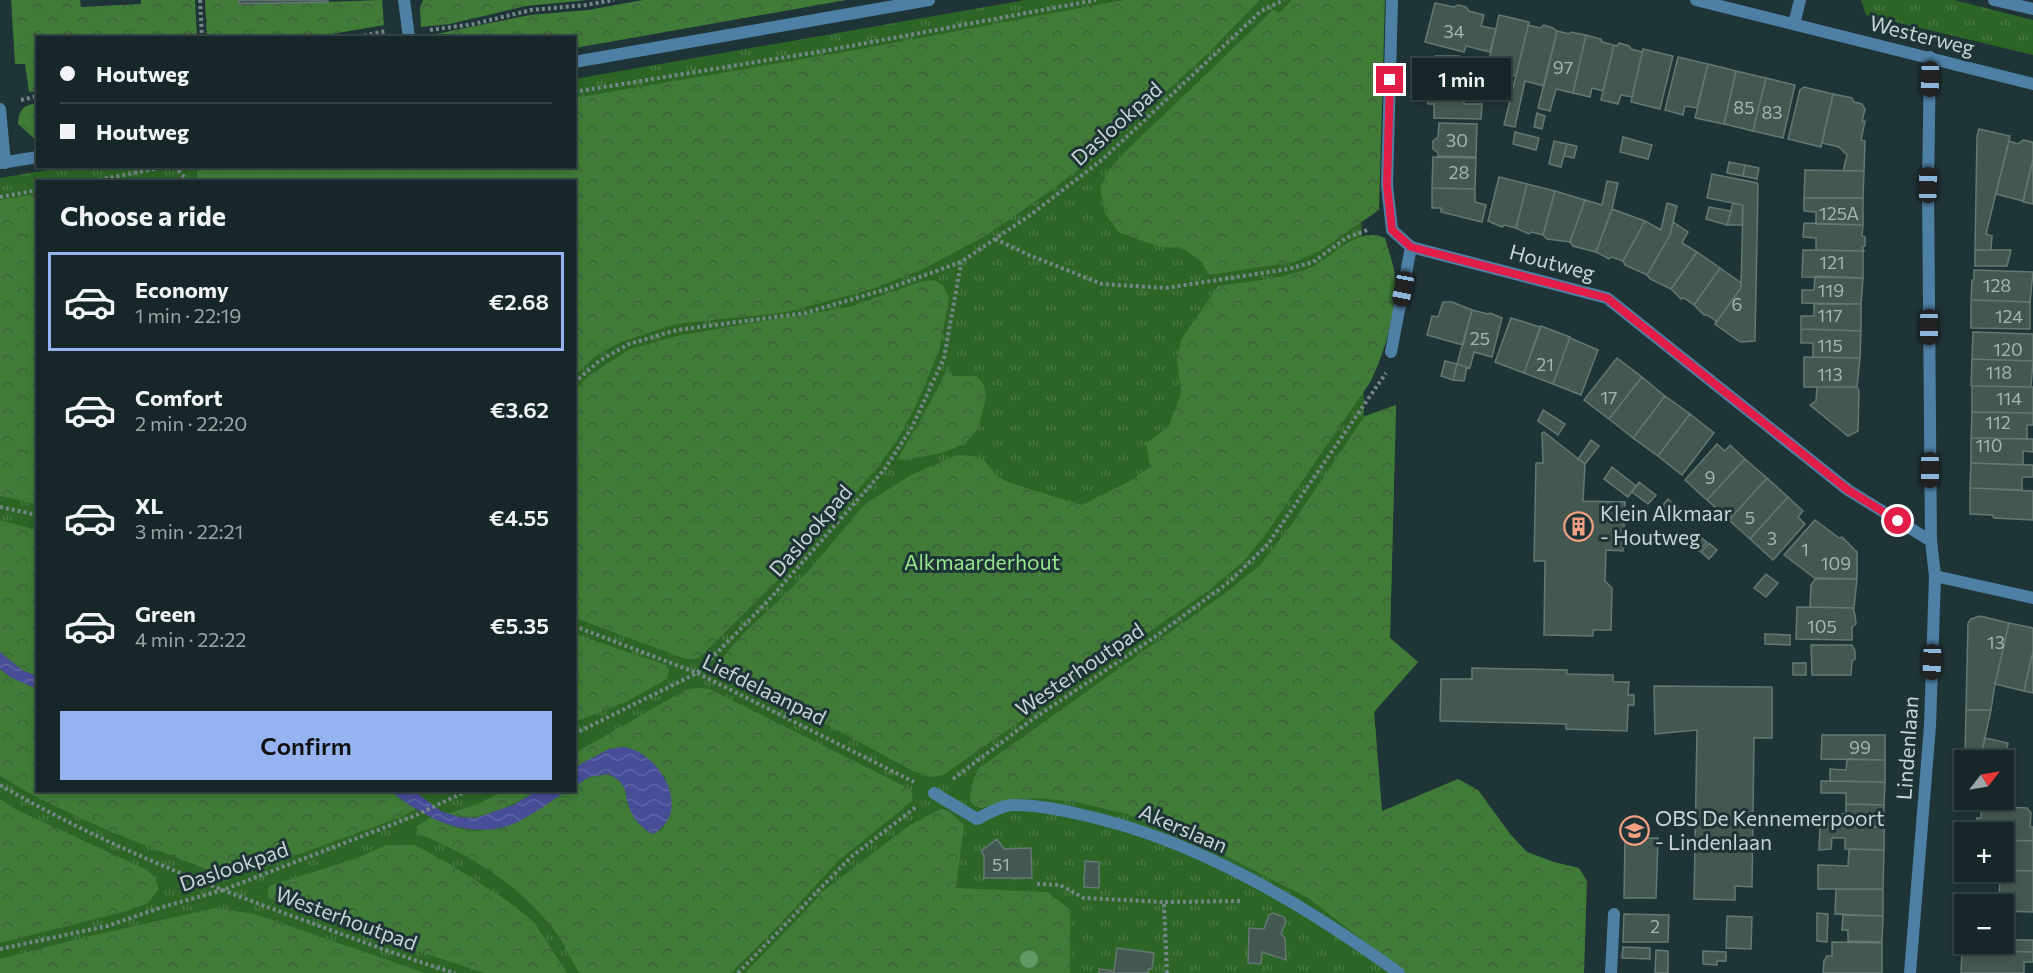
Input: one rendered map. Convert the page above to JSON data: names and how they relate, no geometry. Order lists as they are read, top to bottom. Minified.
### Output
{"streets":{"street":["Westerweg","Houtweg","Lindenlaan","Akerslaan"],"path":["Daslookpad","Westerhoutpad","Liefdelaanpad"]},"crossings":[["Westerweg","Lindenlaan"],["Daslookpad","Westerhoutpad"],["Daslookpad","Liefdelaanpad"],["Houtweg","Lindenlaan"],["Westerhoutpad","Liefdelaanpad"],["Westerhoutpad","Akerslaan"],["Liefdelaanpad","Akerslaan"]],"parks":["Alkmaarderhout"],"places":{"building":["Klein Alkmaar - Houtweg"],"school or university":["OBS De Kennemerpoort - Lindenlaan"]},"house_numbers":["34","97","85","83","30","28","125A","121","128","119","6","117","124","25","115","120","21","118","113","17","114","112","110","9","5","3","1","109","105","13","99","51","2"],"north":"top right","page":{"banner":["Houtweg","Houtweg"],"bubble":"1 min","heading":"Choose a ride","list":[{"name":"Economy","note":"1 min · 22:19","value":"€2.68"},{"name":"Comfort","note":"2 min · 22:20","value":"€3.62"},{"name":"XL","note":"3 min · 22:21","value":"€4.55"},{"name":"Green","note":"4 min · 22:22","value":"€5.35"}],"buttons":"Confirm","map_buttons":["+","−"]}}
